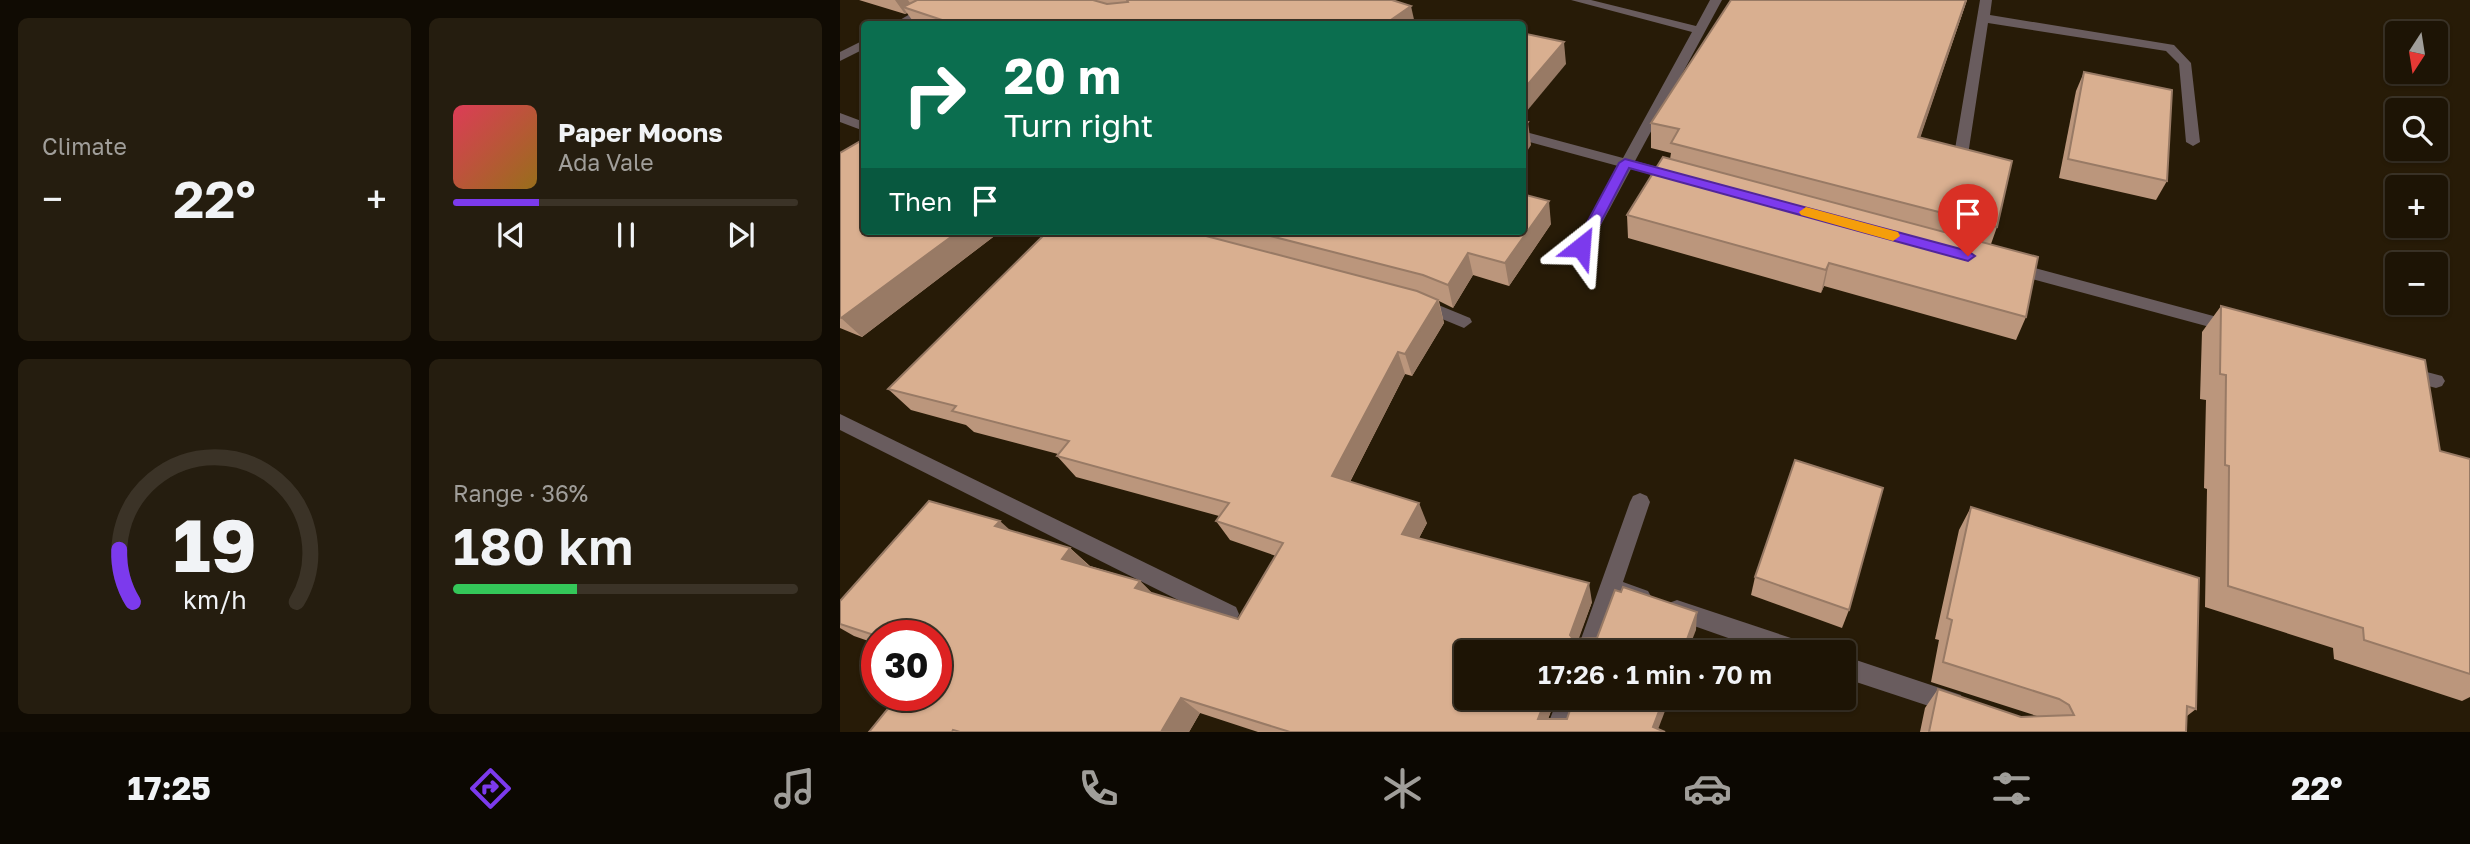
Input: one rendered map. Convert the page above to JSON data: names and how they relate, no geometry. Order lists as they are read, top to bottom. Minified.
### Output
{"north":"bottom","page":{"tile":["Climate",["Range · 36%","180 km"]],"map_buttons":["+","−"],"turn":["20 m","Turn right"],"song":["Paper Moons","Ada Vale"],"then":"Then","heat":["−","22°","+"],"limit":"30","trip":"17:26 · 1 min · 70 m","tabs":["17:25","22°"],"gauge":["19","km/h"]}}
